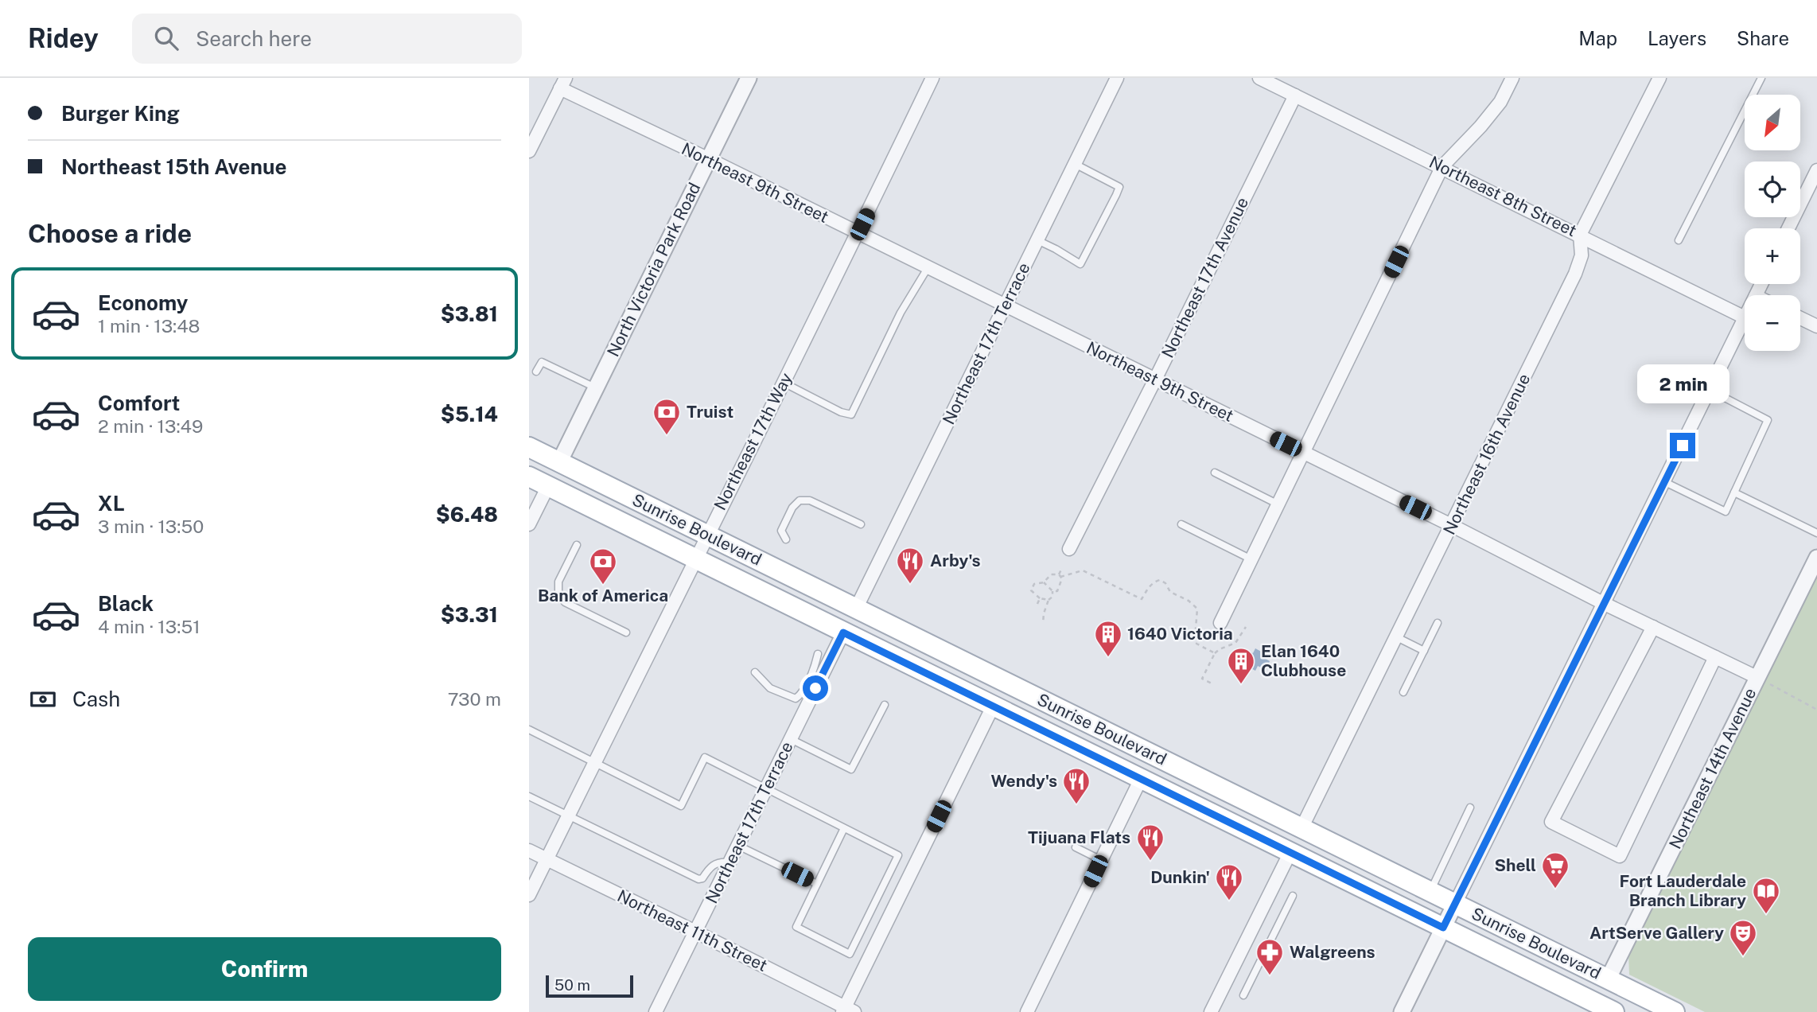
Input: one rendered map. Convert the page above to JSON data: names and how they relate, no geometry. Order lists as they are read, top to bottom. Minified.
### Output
{"streets":{"main road":["Sunrise Boulevard"],"street":["Northeast 9th Street","Northeast 8th Street","North Victoria Park Road","Northeast 17th Avenue","Northeast 17th Terrace","Northeast 17th Way","Northeast 16th Avenue","Northeast 14th Avenue","Northeast 11th Street"]},"crossings":[["Northeast 9th Street","North Victoria Park Road"],["Northeast 9th Street","Northeast 17th Avenue"],["Northeast 9th Street","Northeast 17th Terrace"],["Northeast 9th Street","Northeast 17th Way"],["Northeast 9th Street","Northeast 16th Avenue"],["Northeast 9th Street","Northeast 14th Avenue"],["Northeast 8th Street","Northeast 17th Avenue"],["Northeast 8th Street","Northeast 16th Avenue"],["North Victoria Park Road","Sunrise Boulevard"],["Northeast 17th Terrace","Sunrise Boulevard"],["Northeast 17th Terrace","Northeast 11th Street"],["Northeast 17th Way","Sunrise Boulevard"],["Northeast 17th Way","Northeast 11th Street"],["Northeast 16th Avenue","Sunrise Boulevard"],["Sunrise Boulevard","Northeast 14th Avenue"]],"places":{"bank":["Truist","Bank of America"],"restaurant":["Arby's","Wendy's","Tijuana Flats","Dunkin'"],"building":["1640 Victoria","Elan 1640 Clubhouse"],"supermarket":["Shell"],"library":["Fort Lauderdale Branch Library"],"theatre":["ArtServe Gallery"],"pharmacy":["Walgreens"]},"scale_bar":"50 m","north":"bottom left","page":{"header":"Ridey","search":"Search here","nav":["Map","Layers","Share"],"banner":["Burger King","Northeast 15th Avenue"],"map_buttons":["+","−"],"heading":"Choose a ride","list":[{"name":"Economy","note":"1 min · 13:48","value":"$3.81"},{"name":"Comfort","note":"2 min · 13:49","value":"$5.14"},{"name":"XL","note":"3 min · 13:50","value":"$6.48"},{"name":"Black","note":"4 min · 13:51","value":"$3.31"}],"bubble":"2 min","pay":["Cash","730 m"],"buttons":"Confirm","scale":"50 m"}}
